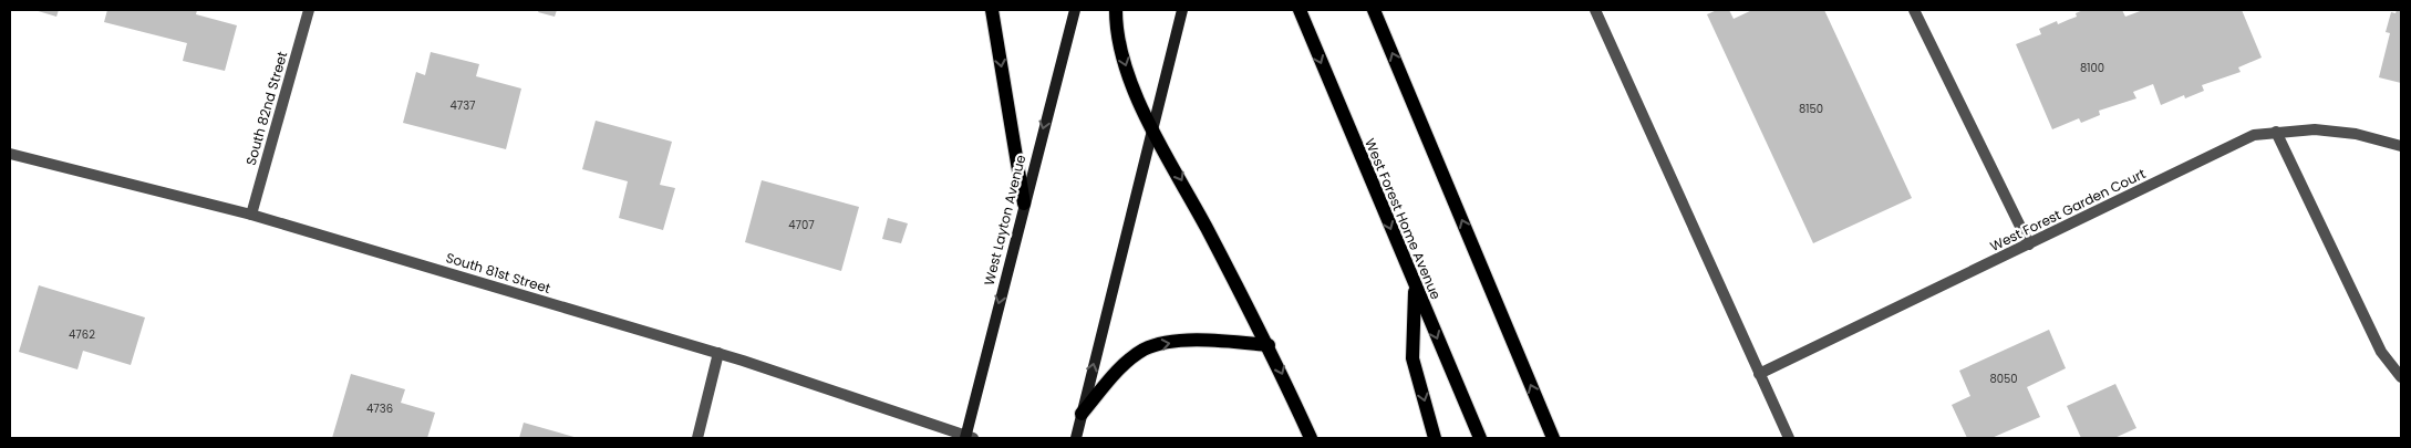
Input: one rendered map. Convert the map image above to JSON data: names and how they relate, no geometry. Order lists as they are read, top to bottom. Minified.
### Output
{"streets":{"main road":["West Forest Home Avenue","West Layton Avenue"],"street":["South 82nd Street","West Forest Garden Court","South 81st Street"]},"crossings":[["South 82nd Street","South 81st Street"],["West Layton Avenue","South 81st Street"]],"house_numbers":["8100","4737","8150","4707","4762","8050","4736"]}
